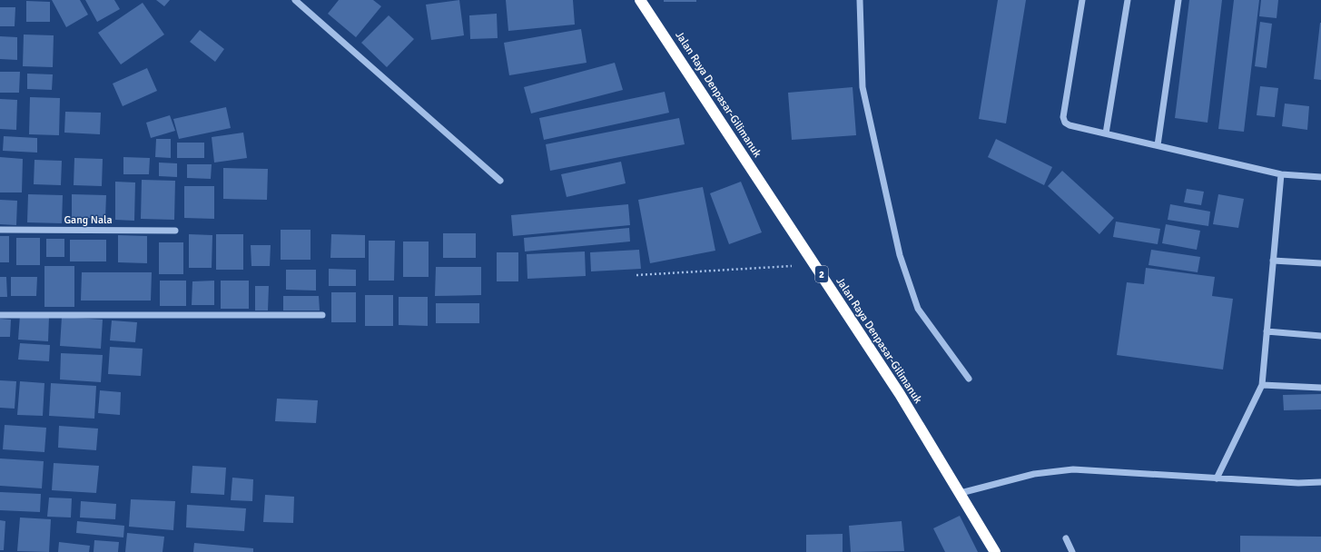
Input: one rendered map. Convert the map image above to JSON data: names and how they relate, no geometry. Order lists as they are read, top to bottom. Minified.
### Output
{"streets":{"highway":["Jalan Raya Denpasar-Gilimanuk","2"],"street":["Gang Nala"]}}
